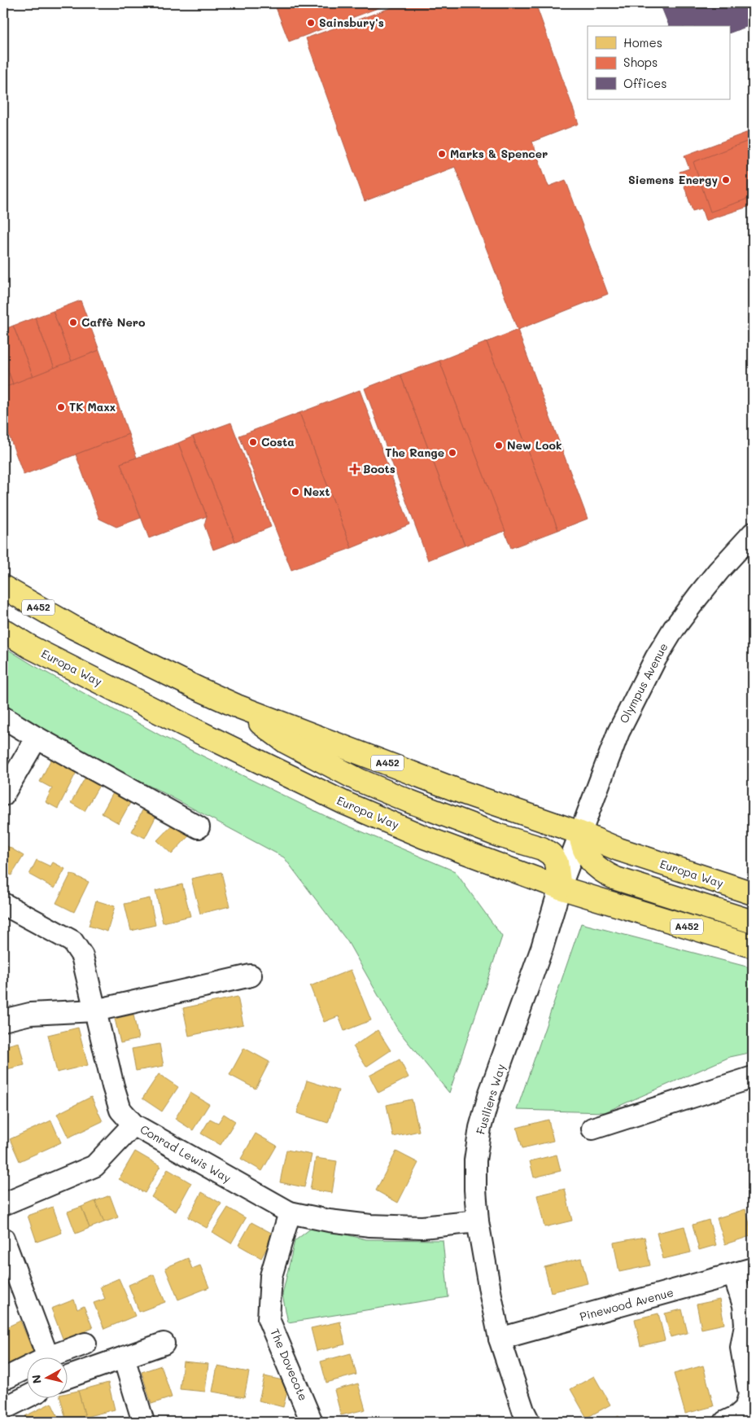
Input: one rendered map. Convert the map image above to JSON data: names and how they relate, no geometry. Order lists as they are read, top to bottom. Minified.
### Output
{"streets":{"highway":["A452","Europa Way"],"street":["Olympus Avenue","Fusiliers Way","Conrad Lewis Way","Pinewood Avenue","The Dovecote"]},"crossings":[["Europa Way","Olympus Avenue"],["Europa Way","Fusiliers Way"],["Olympus Avenue","Fusiliers Way"],["Fusiliers Way","Conrad Lewis Way"],["Fusiliers Way","Pinewood Avenue"],["Conrad Lewis Way","The Dovecote"]],"places":{"other":["Sainsbury's","Marks & Spencer","Siemens Energy","Caffè Nero","TK Maxx","Costa","New Look","The Range","Next"],"health":["Boots"]},"legend":["Homes","Shops","Offices"],"north":"left"}
